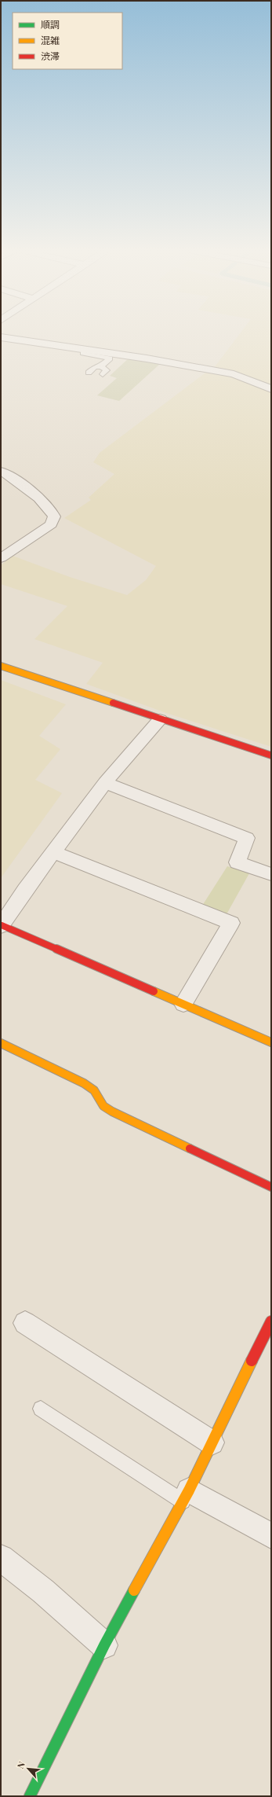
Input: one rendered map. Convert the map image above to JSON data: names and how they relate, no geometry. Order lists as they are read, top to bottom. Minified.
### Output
{"legend":["順調","混雑","渋滞"],"north":"top left"}
